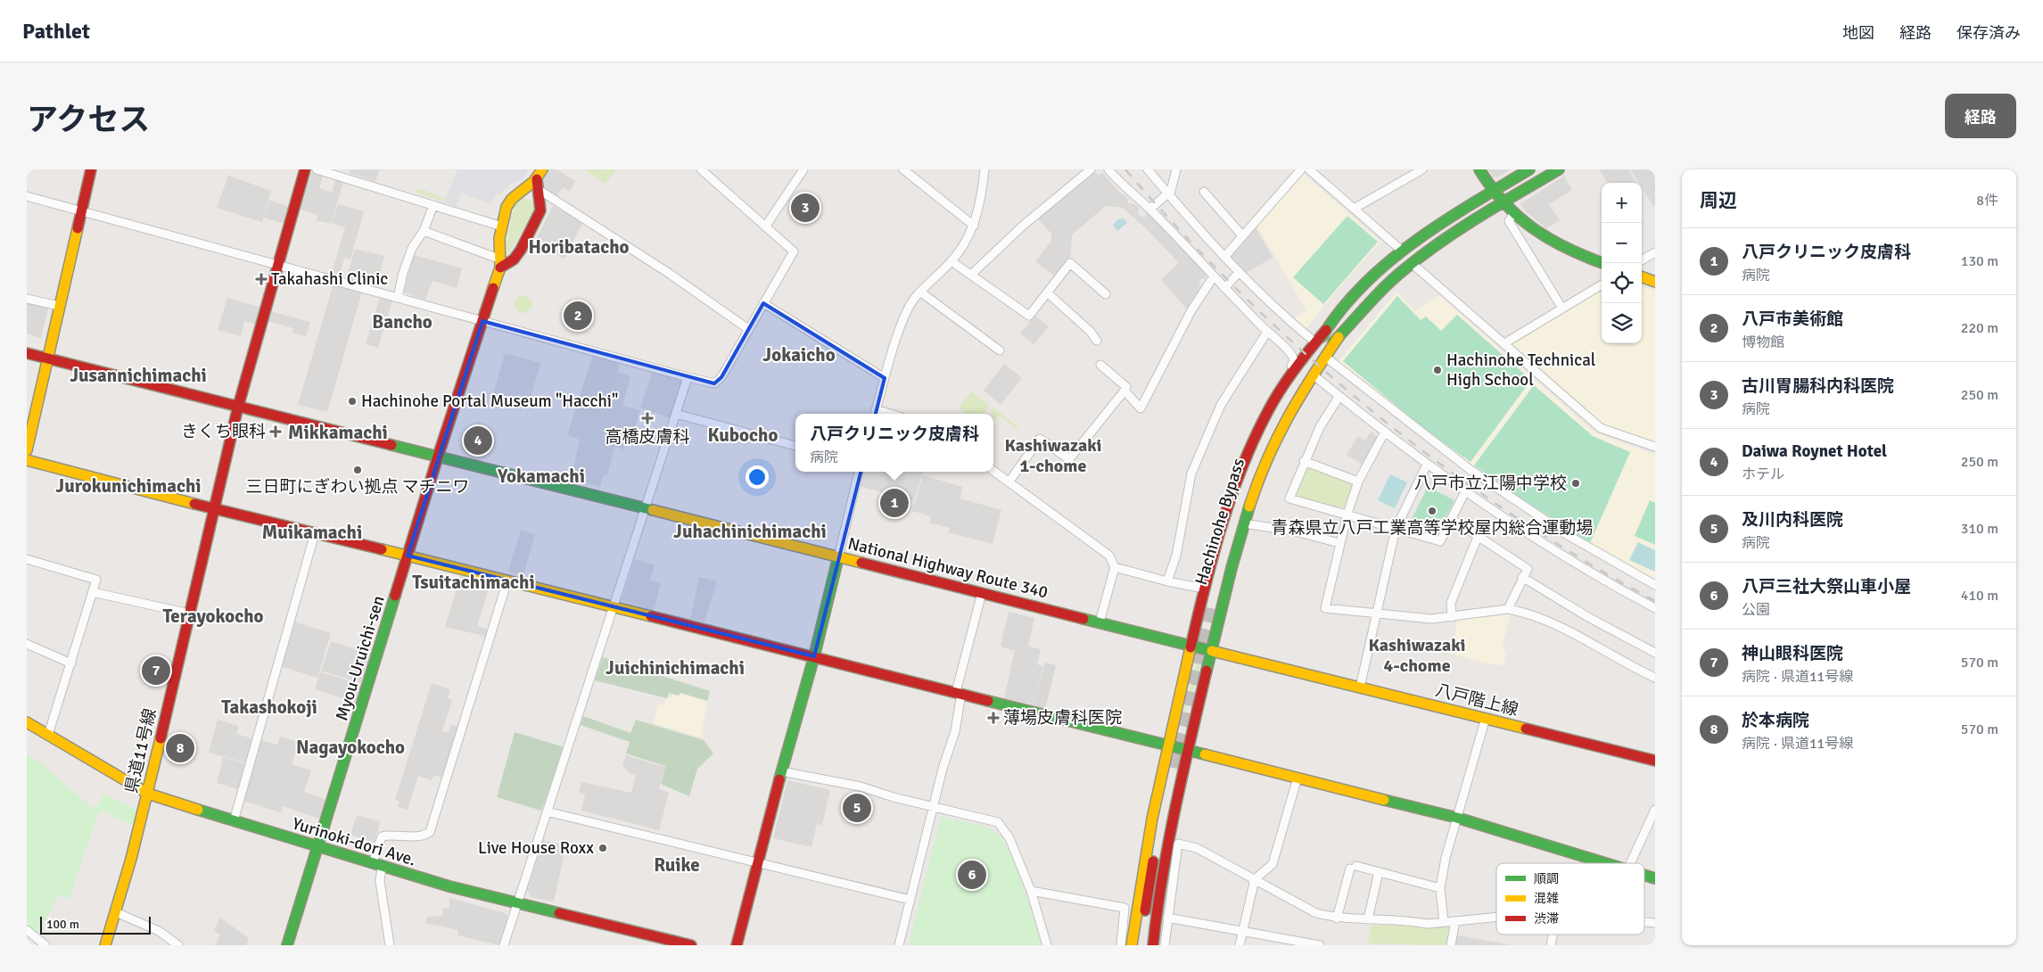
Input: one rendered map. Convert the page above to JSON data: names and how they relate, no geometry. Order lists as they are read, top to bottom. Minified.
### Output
{"streets":{"main road":["Hachinohe Bypass","National Highway Route 340","Myou-Uruichi-sen","八戸階上線","県道11号線","Yurinoki-dori Ave."]},"crossings":[["National Highway Route 340","Myou-Uruichi-sen"],["National Highway Route 340","八戸階上線"],["National Highway Route 340","県道11号線"],["Myou-Uruichi-sen","Yurinoki-dori Ave."],["県道11号線","Yurinoki-dori Ave."]],"districts":["Horibatacho","Bancho","Jokaicho","Jusannichimachi","Mikkamachi","Kubocho","Kashiwazaki 1-chome","Yokamachi","Jurokunichimachi","Juhachinichimachi","Muikamachi","Tsuitachimachi","Terayokocho","Kashiwazaki 4-chome","Juichinichimachi","Takashokoji","Nagayokocho","Ruike"],"places":{"health":["Takahashi Clinic","高橋皮膚科","きくち眼科","薄場皮膚科医院"],"other":["Hachinohe Technical High School","Hachinohe Portal Museum \"Hacchi\"","三日町にぎわい拠点 マチニワ","八戸市立江陽中学校","青森県立八戸工業高等学校屋内総合運動場","Live House Roxx"]},"legend":["順調","混雑","渋滞"],"scale_bar":"100 m","page":{"header":"Pathlet","nav":["地図","経路","保存済み"],"title":"アクセス","buttons":"経路","heading":["周辺","8件"],"map_buttons":["+","−"],"pins":["3","2","4","1","7","8","5","6"],"list":[{"mark":"1","name":"八戸クリニック皮膚科","note":"病院","value":"130 m"},{"mark":"2","name":"八戸市美術館","note":"博物館","value":"220 m"},{"mark":"3","name":"古川胃腸科内科医院","note":"病院","value":"250 m"},{"mark":"4","name":"Daiwa Roynet Hotel","note":"ホテル","value":"250 m"},{"mark":"5","name":"及川内科医院","note":"病院","value":"310 m"},{"mark":"6","name":"八戸三社大祭山車小屋","note":"公園","value":"410 m"},{"mark":"7","name":"神山眼科医院","note":"病院 · 県道11号線","value":"570 m"},{"mark":"8","name":"於本病院","note":"病院 · 県道11号線","value":"570 m"}],"popup":["八戸クリニック皮膚科","病院"],"scale":"100 m"}}
